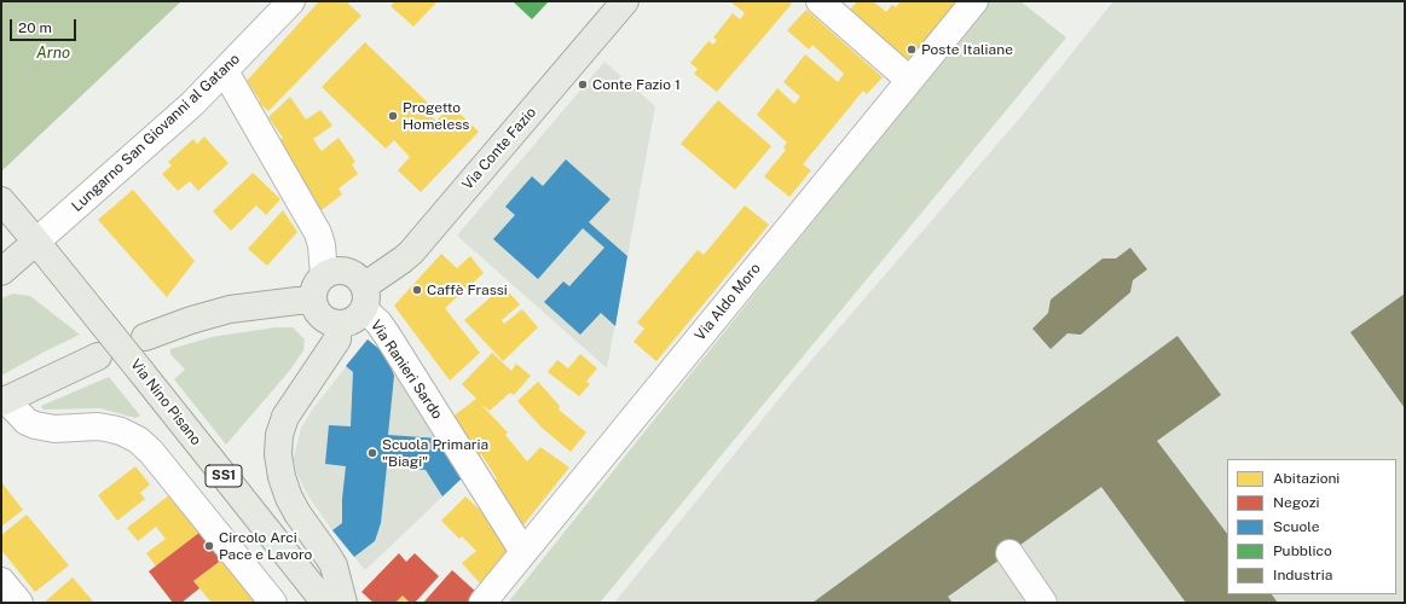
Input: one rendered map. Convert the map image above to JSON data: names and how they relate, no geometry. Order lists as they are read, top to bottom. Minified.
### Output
{"streets":{"main road":["Via Conte Fazio","Via Nino Pisano","SS1"],"street":["Lungarno San Giovanni al Gatano","Via Aldo Moro","Via Ranieri Sardo"]},"crossings":[["Lungarno San Giovanni al Gatano","Via Nino Pisano"],["Via Conte Fazio","Via Ranieri Sardo"],["Via Aldo Moro","Via Ranieri Sardo"]],"water":["Arno"],"places":["Poste Italiane","Conte Fazio 1","Progetto Homeless","Caffè Frassi","Scuola Primaria \"Biagi\"","Circolo Arci Pace e Lavoro"],"legend":["Abitazioni","Negozi","Scuole","Pubblico","Industria"],"scale_bar":"20 m"}
